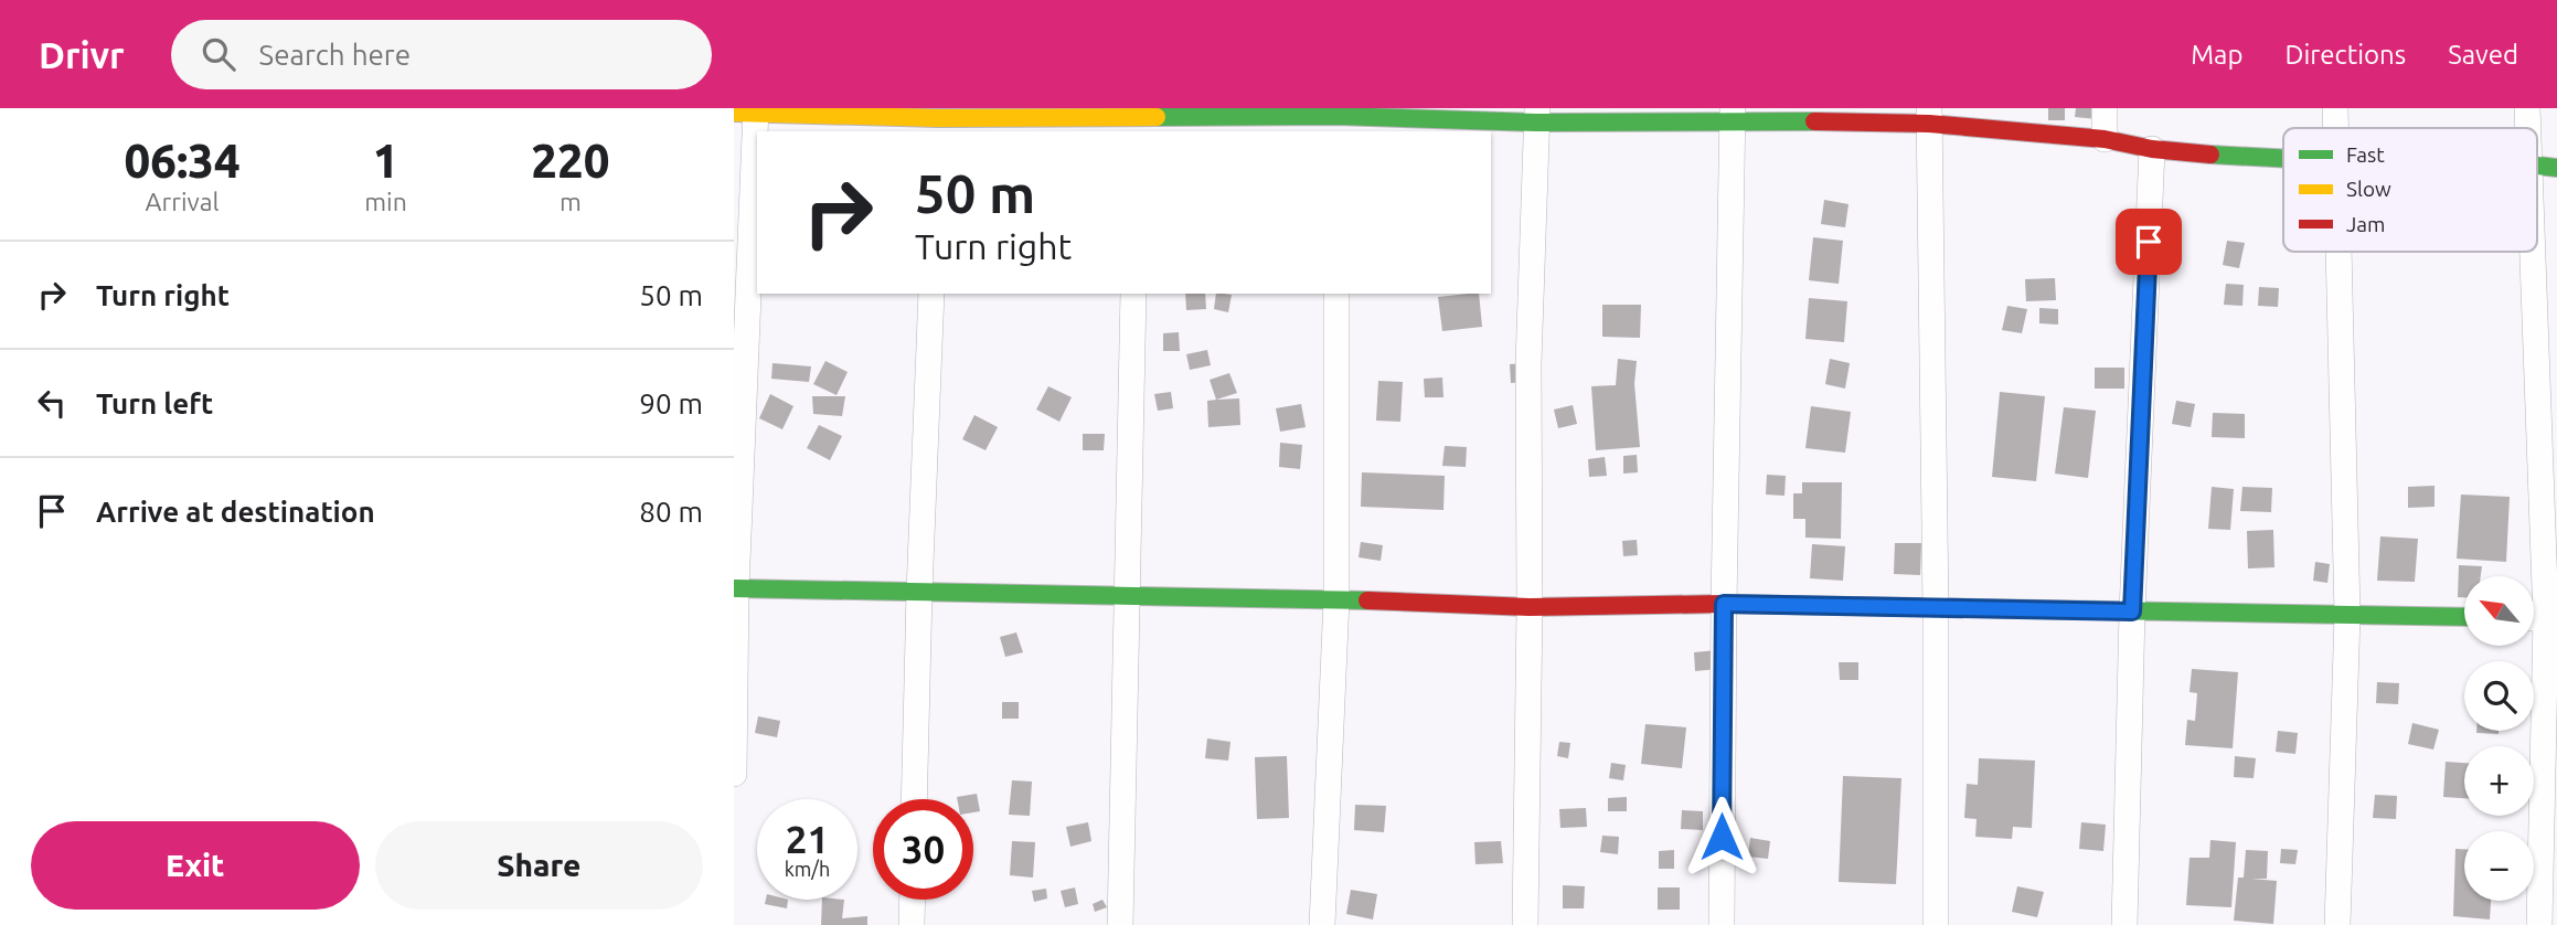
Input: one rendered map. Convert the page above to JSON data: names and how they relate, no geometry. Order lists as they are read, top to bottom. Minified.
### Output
{"legend":["Fast","Slow","Jam"],"north":"top left","page":{"header":"Drivr","search":"Search here","nav":["Map","Directions","Saved"],"eta":["06:34","Arrival","1","min","220","m"],"turn":["50 m","Turn right"],"list":[{"name":"Turn right","value":"50 m"},{"name":"Turn left","value":"90 m"},{"name":"Arrive at destination","value":"80 m"}],"map_buttons":["+","−"],"speed":"21 km/h","limit":"30","buttons":["Exit","Share"]}}
